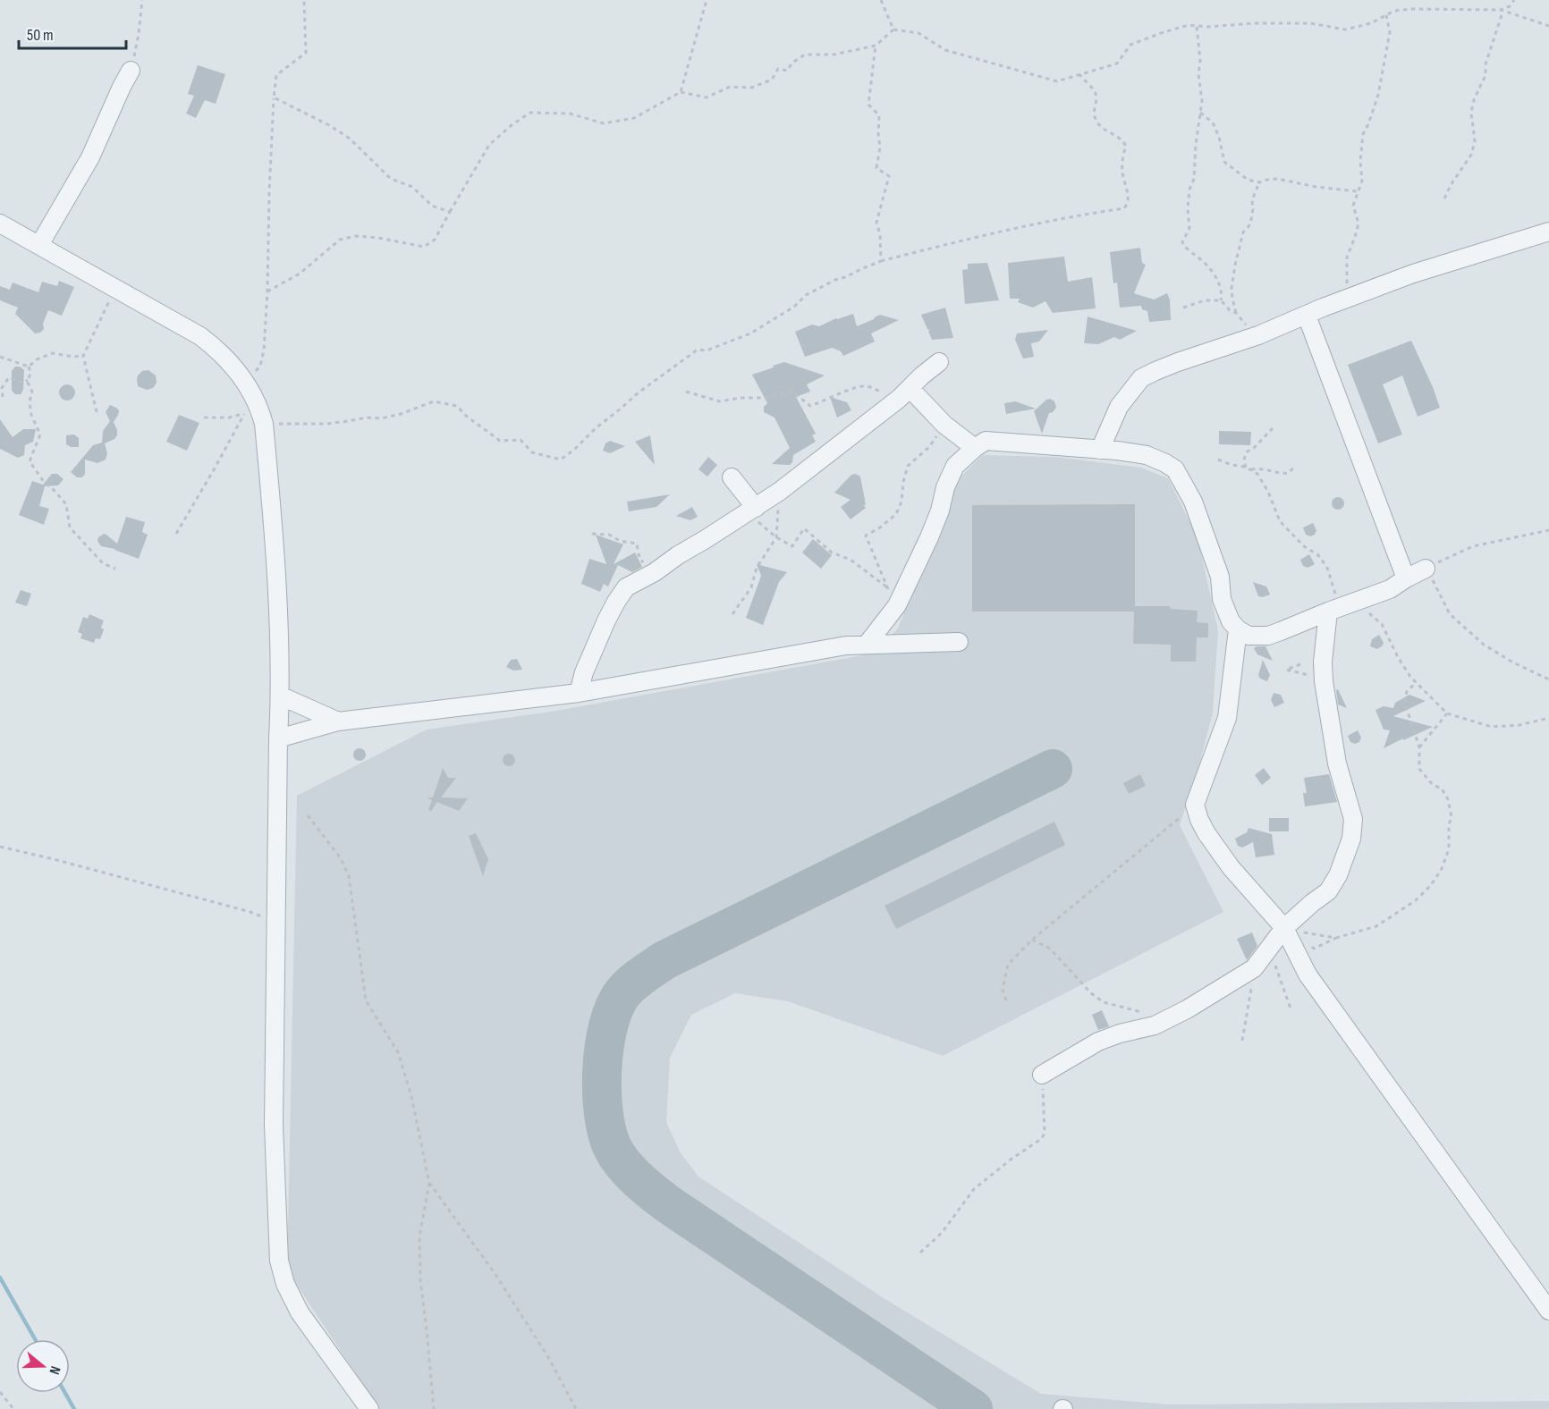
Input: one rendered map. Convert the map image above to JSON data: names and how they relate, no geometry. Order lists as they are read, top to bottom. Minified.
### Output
{"scale_bar":"50 m","north":"right"}
